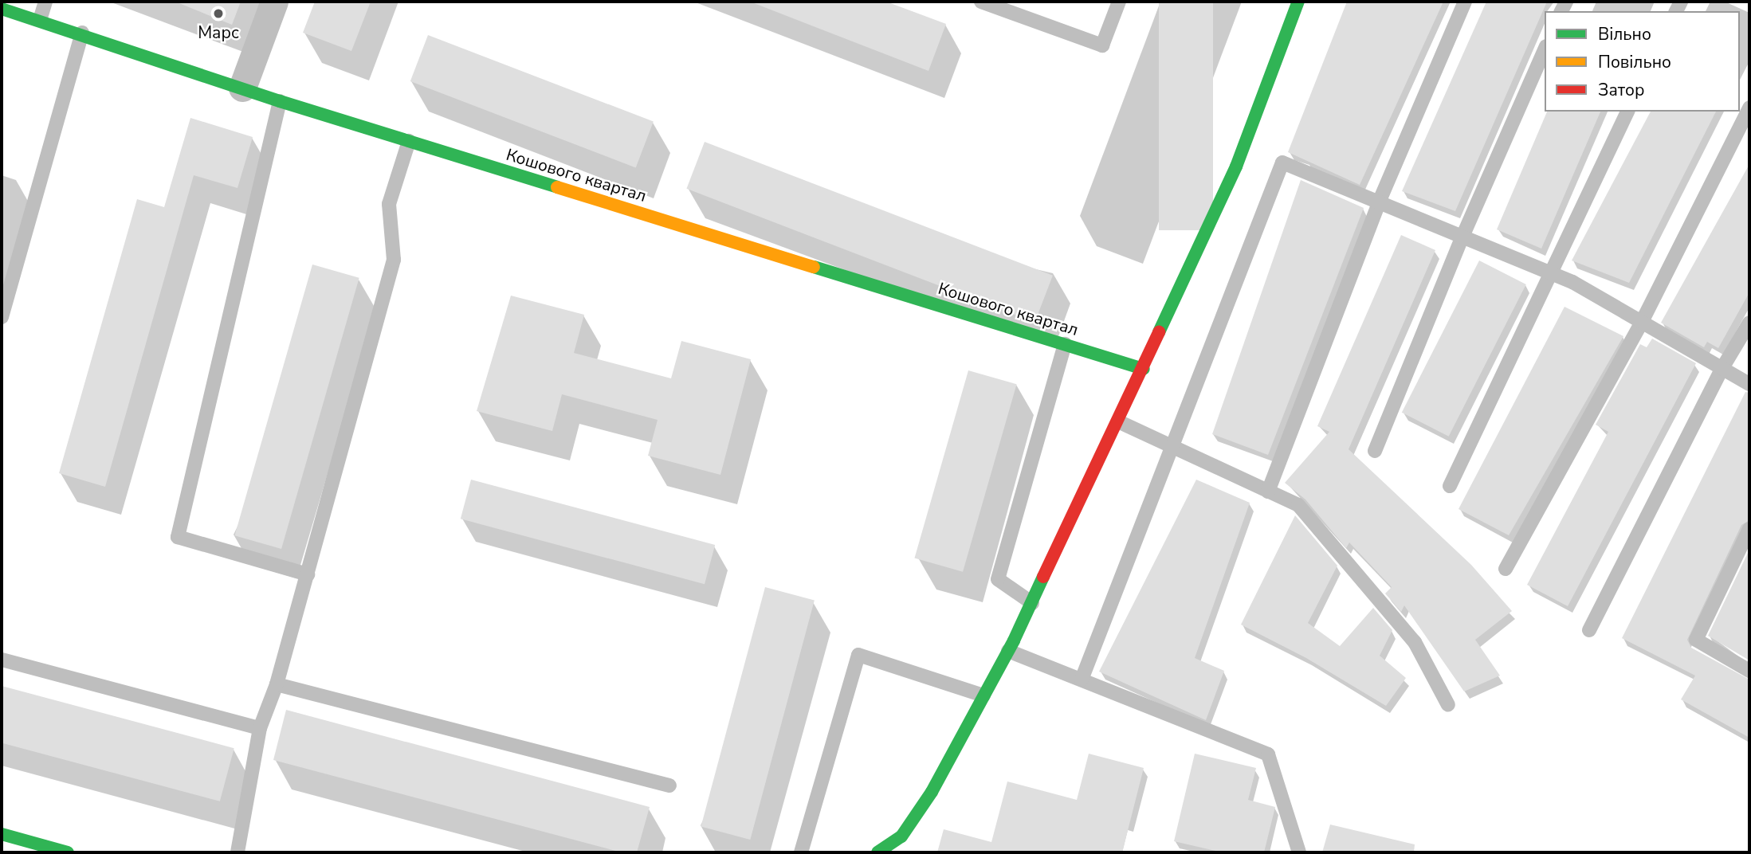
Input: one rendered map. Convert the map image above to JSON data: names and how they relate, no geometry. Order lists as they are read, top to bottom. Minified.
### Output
{"streets":{"street":["Кошового квартал"]},"places":["Марс"],"legend":["Вільно","Повільно","Затор"]}
